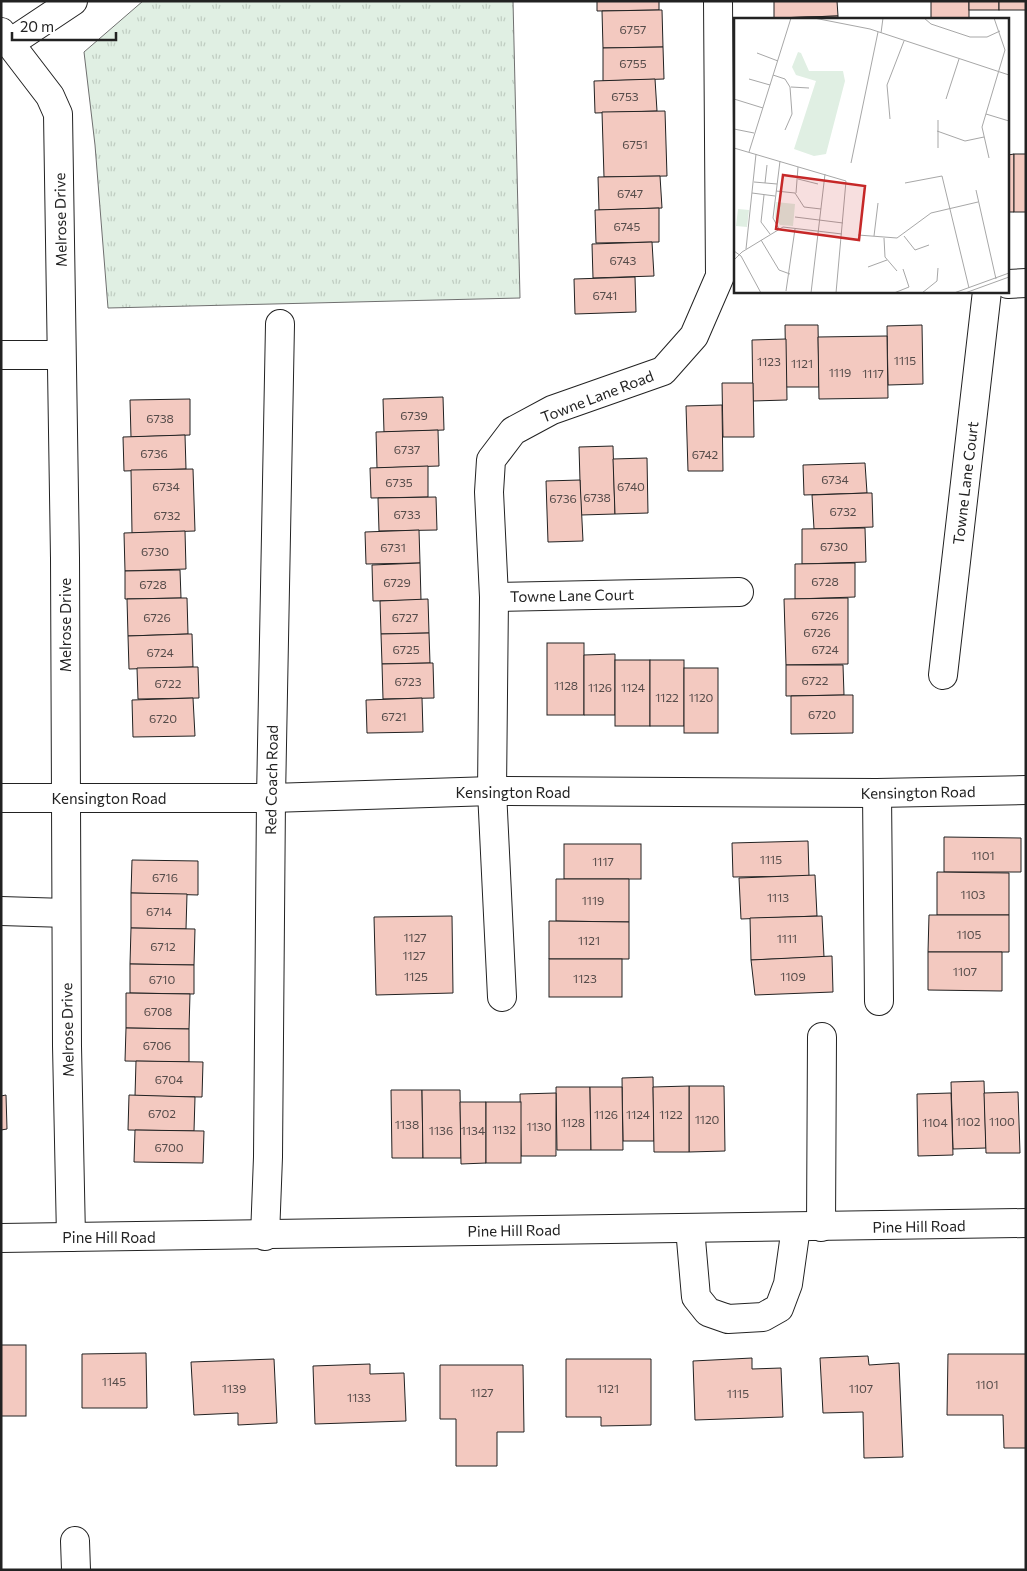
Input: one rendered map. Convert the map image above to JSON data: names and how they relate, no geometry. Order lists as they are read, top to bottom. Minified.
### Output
{"streets":{"street":["Melrose Drive","Towne Lane Road","Towne Lane Court","Red Coach Road","Kensington Road","Pine Hill Road"]},"crossings":[["Melrose Drive","Kensington Road"],["Melrose Drive","Pine Hill Road"],["Towne Lane Road","Towne Lane Court"],["Towne Lane Road","Kensington Road"],["Red Coach Road","Kensington Road"],["Red Coach Road","Pine Hill Road"]],"house_numbers":["6757","6755","6753","6751","6747","6745","6743","6741","1115","1123","1121","1119","1117","6739","6738","6737","6736","6742","6734","6735","6734","6740","6738","6736","6732","6733","6732","6730","6731","6730","6728","6729","6728","6726","6726","6727","6726","6725","6724","6724","6722","6723","6722","1128","1126","1124","1122","1120","6720","6721","6720","1101","1115","1117","6716","1103","1113","1119","6714","1105","1127","1111","1121","6712","1127","1107","1125","1109","1123","6710","6708","6706","6704","6702","1126","1124","1122","1120","1102","1100","1128","1104","1138","1130","1132","1136","1134","6700","1145","1101","1139","1121","1107","1127","1115","1133"],"scale_bar":"20 m"}
